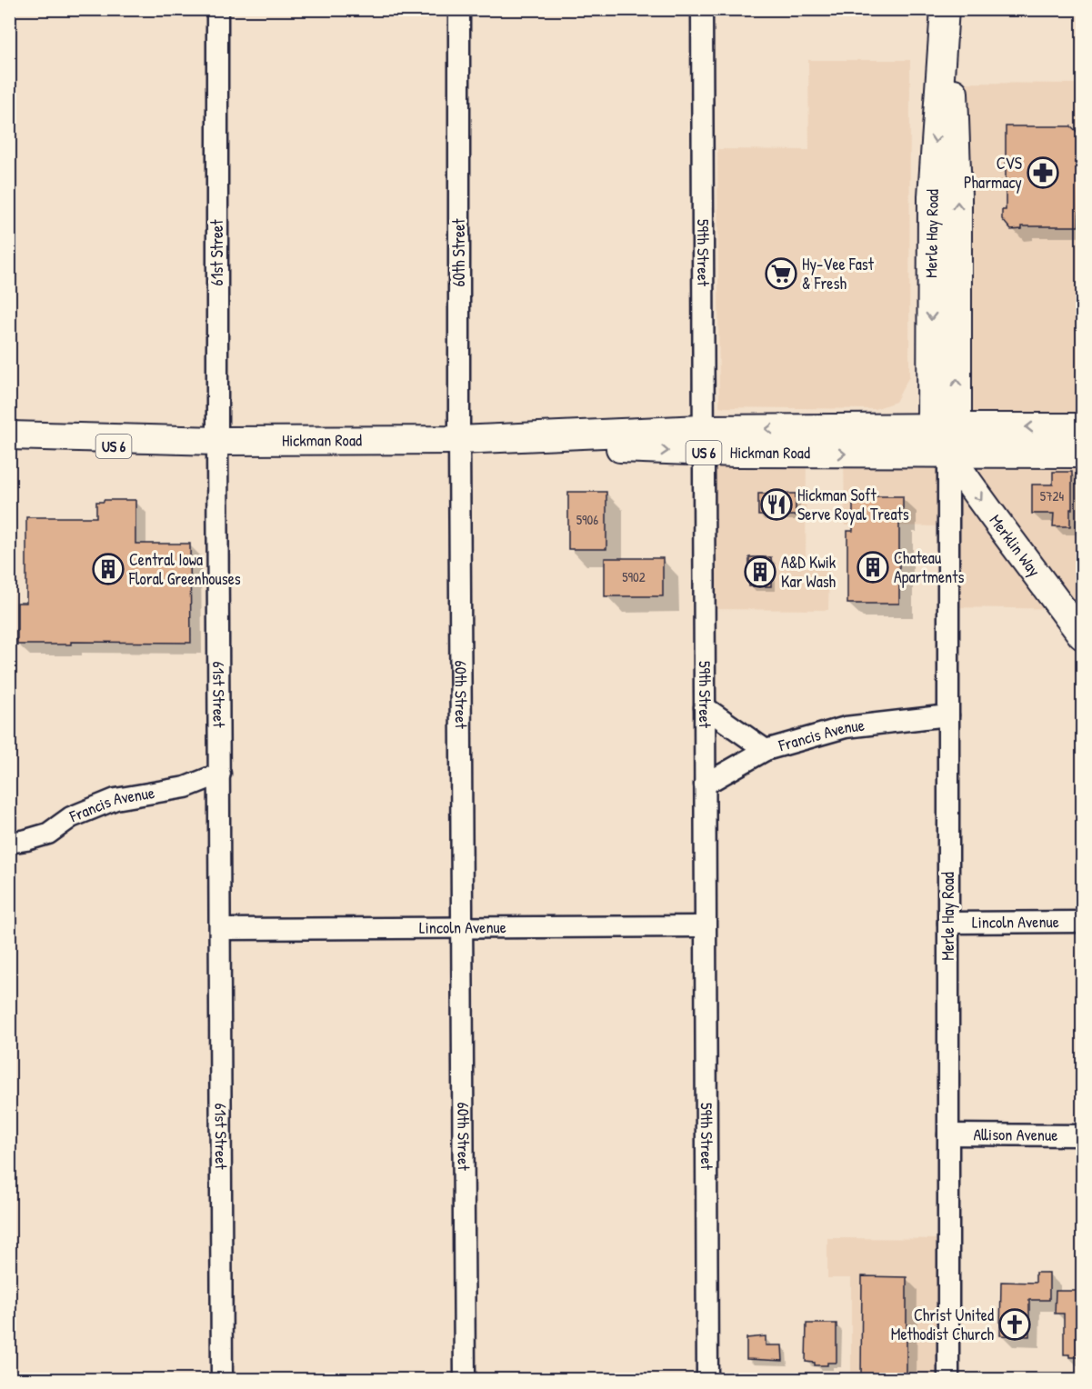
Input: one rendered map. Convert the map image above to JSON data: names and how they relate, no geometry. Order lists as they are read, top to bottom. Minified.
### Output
{"streets":{"main road":["Merle Hay Road","Hickman Road","US 6","Merklin Way"],"street":["61st Street","60th Street","59th Street","Francis Avenue","Lincoln Avenue","Allison Avenue"]},"crossings":[["Merle Hay Road","Hickman Road"],["Merle Hay Road","US 6"],["Merle Hay Road","Merklin Way"],["Merle Hay Road","Francis Avenue"],["Merle Hay Road","Lincoln Avenue"],["Merle Hay Road","Allison Avenue"],["61st Street","Hickman Road"],["61st Street","Francis Avenue"],["61st Street","Lincoln Avenue"],["60th Street","Hickman Road"],["60th Street","Lincoln Avenue"],["59th Street","Hickman Road"],["59th Street","Francis Avenue"],["59th Street","Lincoln Avenue"],["Hickman Road","US 6"],["Hickman Road","Merklin Way"]],"one_way":["Merklin Way"],"places":{"pharmacy":["CVS Pharmacy"],"supermarket":["Hy-Vee Fast & Fresh"],"restaurant":["Hickman Soft Serve Royal Treats"],"building":["Chateau Apartments","Central Iowa Floral Greenhouses","A&D Kwik Kar Wash"],"church":["Christ United Methodist Church"]},"house_numbers":["5724","5906","5902"]}
